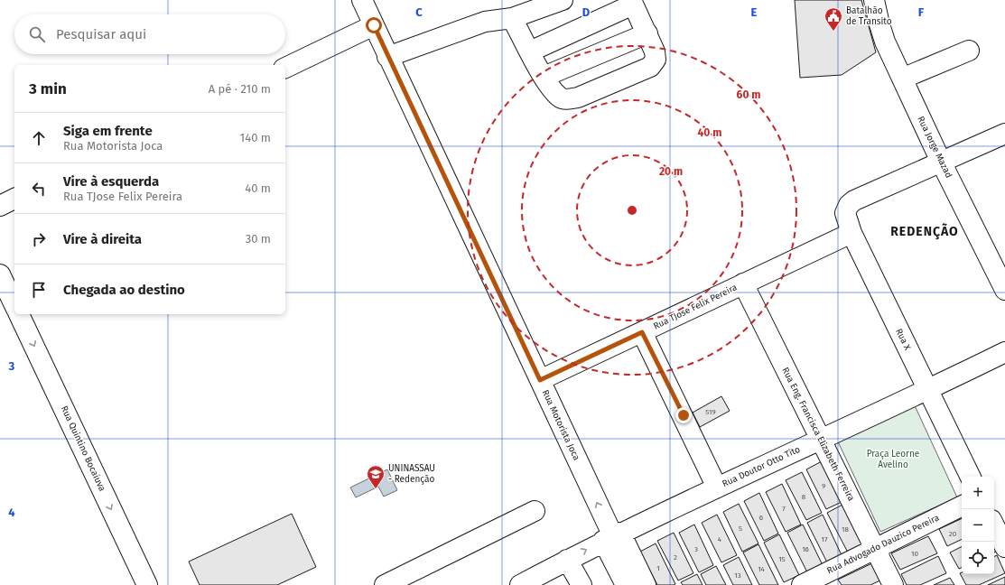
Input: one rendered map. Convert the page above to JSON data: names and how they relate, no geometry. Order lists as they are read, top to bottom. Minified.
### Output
{"streets":{"street":["Rua Jorge Mazad","Rua TJose Felix Pereira","Rua X","Rua Motorista Joca","Rua Eng. Francisca Elizabeth Ferreira","Rua Quintino Bocaiuva","Rua Doutor Otto Tito","Rua Advogado Dauzico Pereira"]},"crossings":[["Rua Jorge Mazad","Rua X"],["Rua TJose Felix Pereira","Rua X"],["Rua TJose Felix Pereira","Rua Motorista Joca"],["Rua TJose Felix Pereira","Rua Eng. Francisca Elizabeth Ferreira"],["Rua X","Rua Doutor Otto Tito"],["Rua Motorista Joca","Rua Doutor Otto Tito"],["Rua Eng. Francisca Elizabeth Ferreira","Rua Doutor Otto Tito"],["Rua Eng. Francisca Elizabeth Ferreira","Rua Advogado Dauzico Pereira"]],"one_way":["Rua Quintino Bocaiuva"],"districts":["REDENÇÃO"],"parks":["Praça Leorne Avelino"],"places":{"public building":["Batalhão de Transito"],"school or university":["UNINASSAU - Redenção"]},"house_numbers":["519","9","8","7","6","5","18","20","4","17","3","16","10","2","15","1","14","13"],"page":{"search":"Pesquisar aqui","heading":["3 min","A pé · 210 m"],"list":[["Siga em frente","Rua Motorista Joca","140 m"],["Vire à esquerda","Rua TJose Felix Pereira","40 m"],["Vire à direita","30 m"],"Chegada ao destino"],"map_buttons":["+","−"]},"grid":{"columns":["C","D","E","F"],"rows":["3","4"]},"rings":["60 m","40 m","20 m"]}
